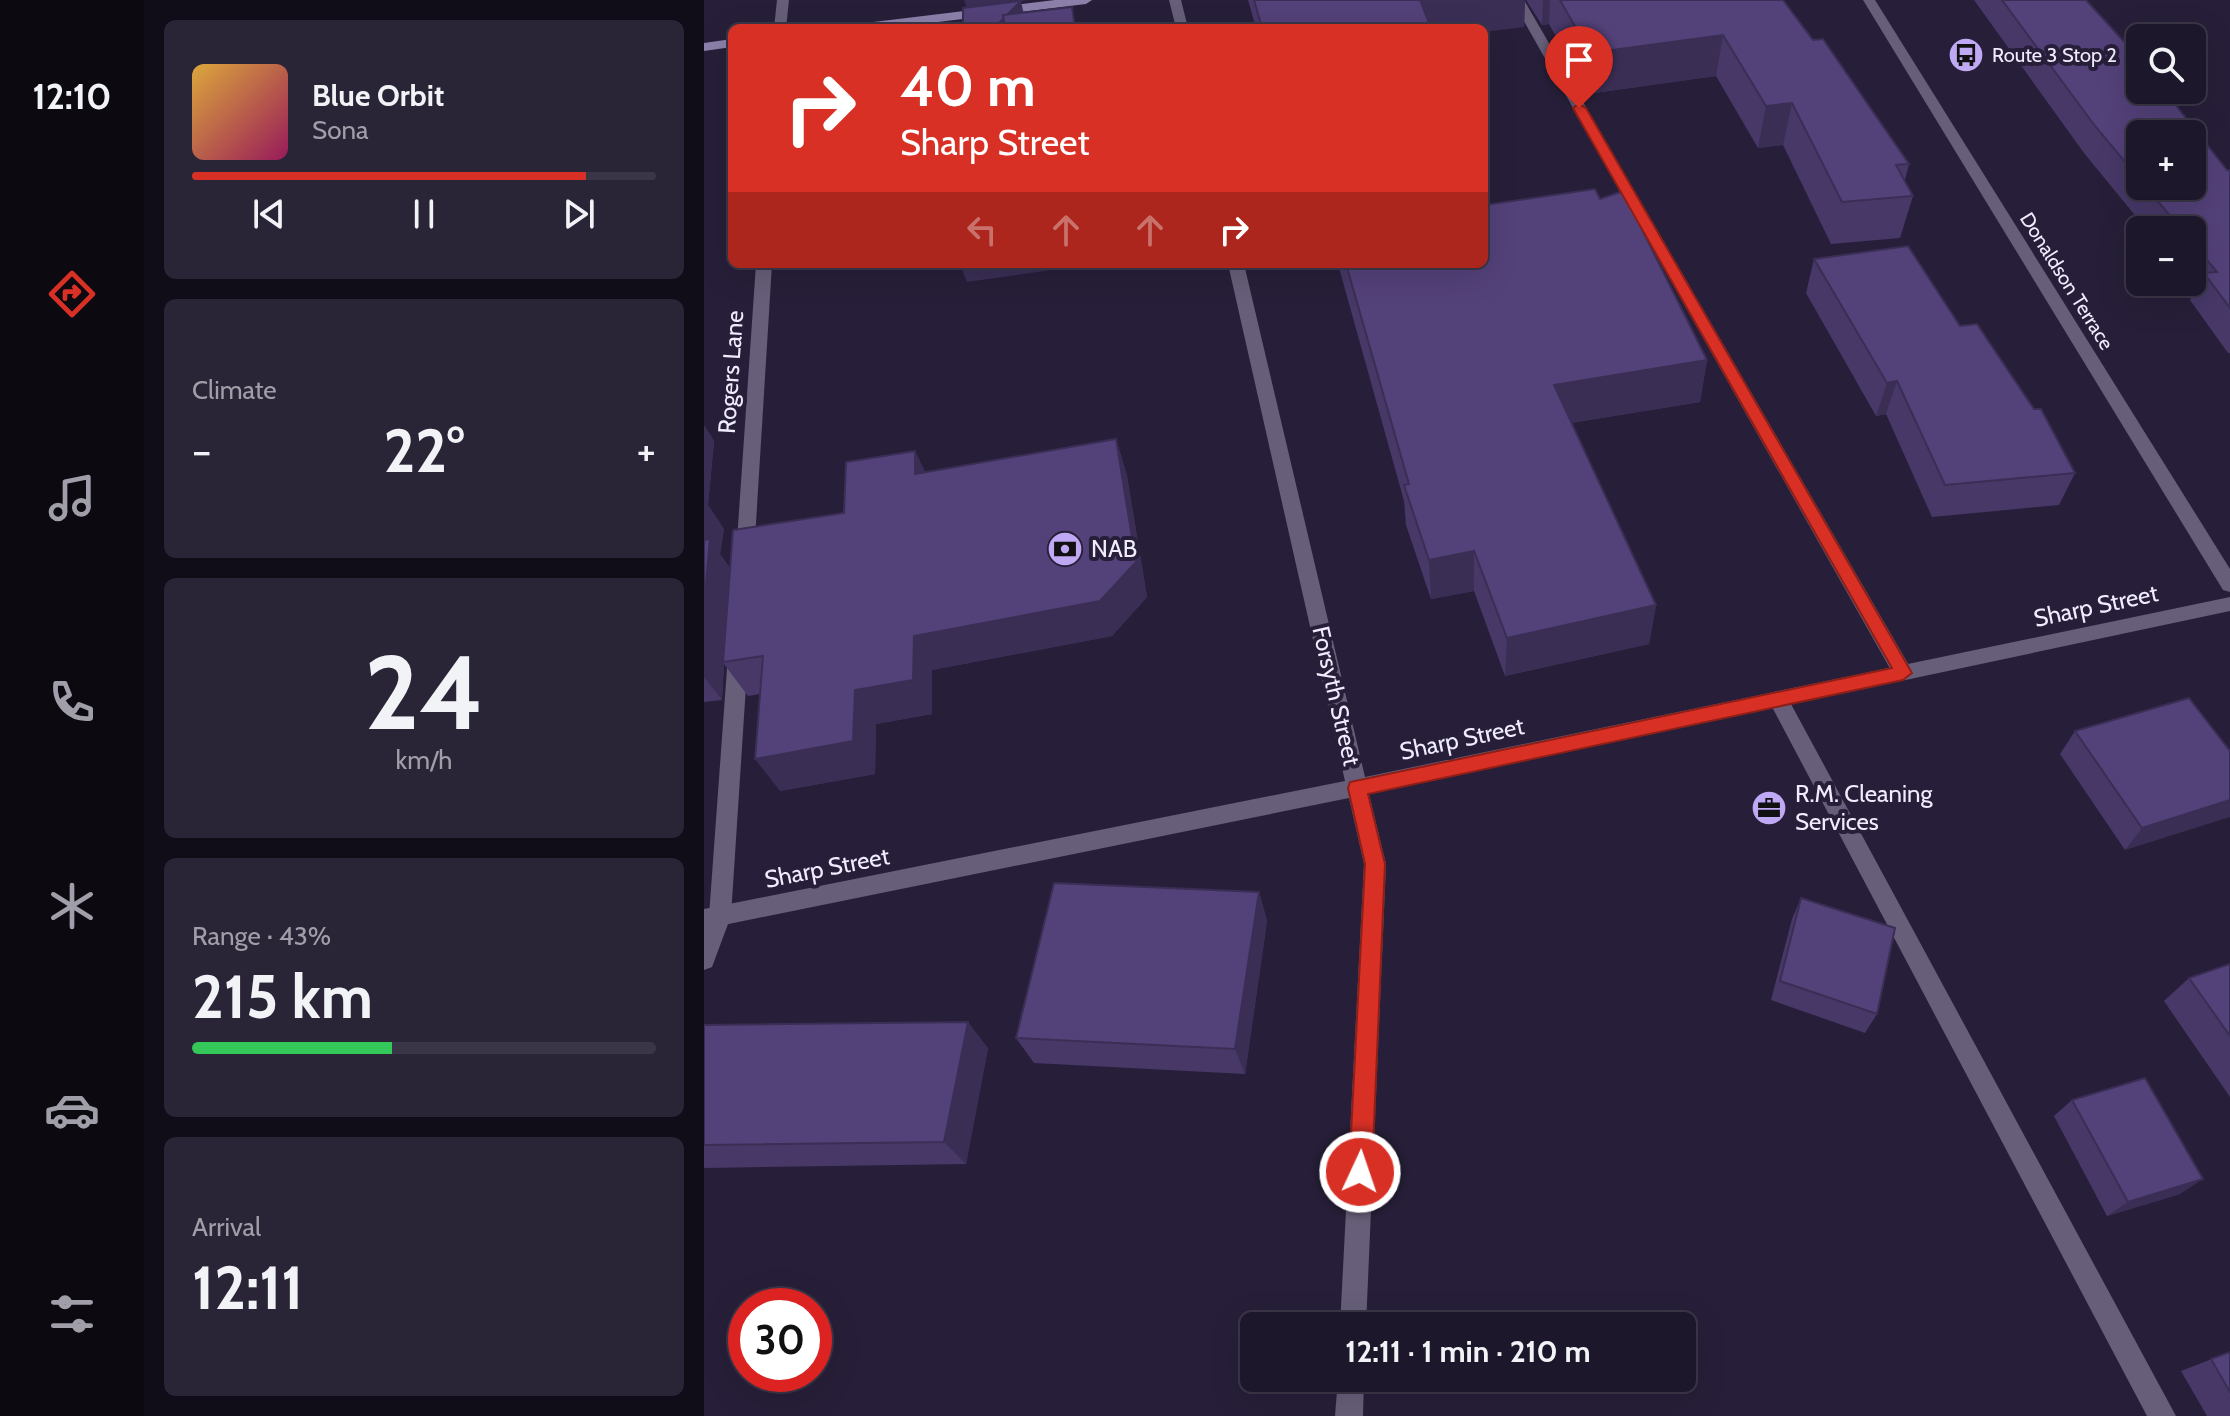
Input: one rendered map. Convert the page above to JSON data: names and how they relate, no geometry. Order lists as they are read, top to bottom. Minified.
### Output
{"streets":{"street":["Donaldson Terrace","Rogers Lane","Sharp Street","Forsyth Street"]},"crossings":[["Sharp Street","Forsyth Street"]],"places":{"bus stop":["Route 3 Stop 2"],"bank":["NAB"],"office":["R.M. Cleaning Services"]},"page":{"tabs":"12:10","map_buttons":["+","−"],"turn":["40 m","Sharp Street"],"song":["Blue Orbit","Sona"],"tile":["Climate",["24","km/h"],["Range · 43%","215 km"],["Arrival","12:11"]],"heat":["−","22°","+"],"limit":"30","trip":"12:11 · 1 min · 210 m"}}
